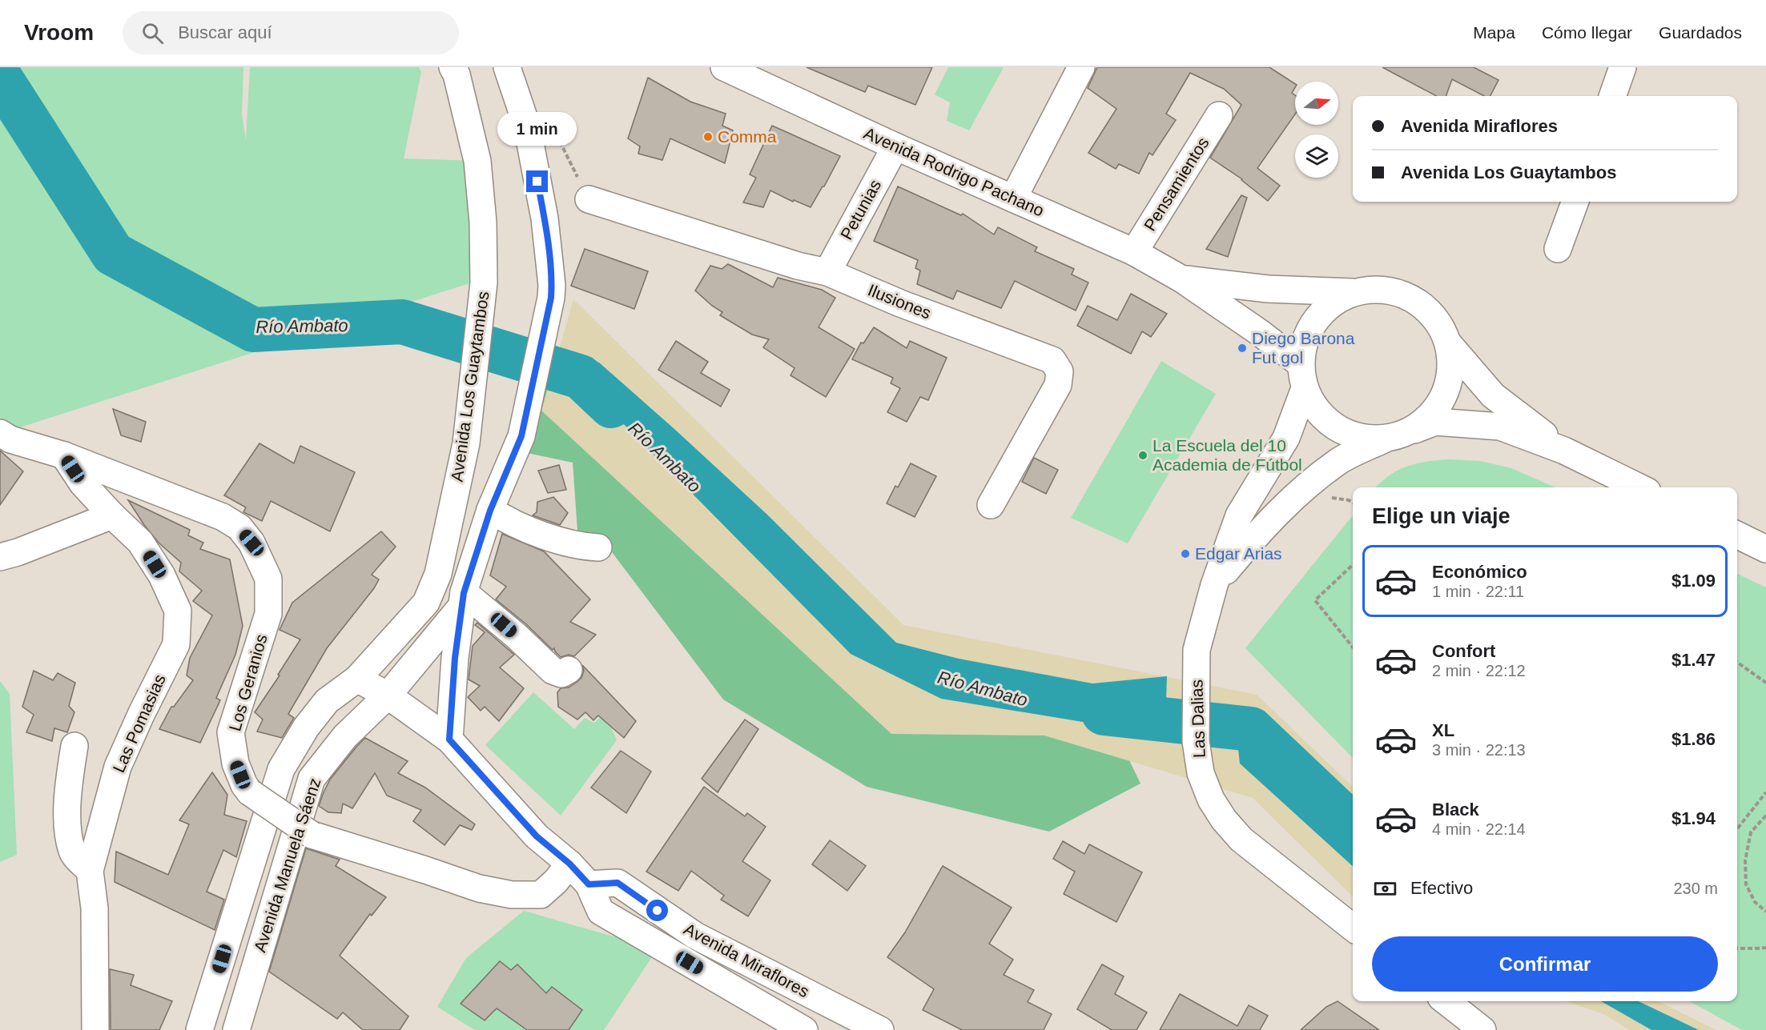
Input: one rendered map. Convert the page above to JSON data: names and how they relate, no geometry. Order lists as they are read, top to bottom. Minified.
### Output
{"streets":{"main road":["Avenida Rodrigo Pachano","Pensamientos","Petunias","Ilusiones","Avenida Los Guaytambos","Los Geranios","Las Dalias","Las Pomasias","Avenida Manuela Sáenz","Avenida Miraflores"]},"crossings":[["Avenida Rodrigo Pachano","Pensamientos"],["Avenida Rodrigo Pachano","Petunias"],["Avenida Rodrigo Pachano","Las Dalias"],["Petunias","Ilusiones"],["Avenida Los Guaytambos","Avenida Manuela Sáenz"],["Avenida Los Guaytambos","Avenida Miraflores"],["Los Geranios","Las Pomasias"],["Los Geranios","Avenida Miraflores"],["Avenida Manuela Sáenz","Avenida Miraflores"]],"water":["Río Ambato"],"places":["Comma","Diego Barona Fut gol","La Escuela del 10 Academia de Fútbol","Edgar Arias"],"north":"right","page":{"header":"Vroom","search":"Buscar aquí","nav":["Mapa","Cómo llegar","Guardados"],"banner":["Avenida Miraflores","Avenida Los Guaytambos"],"bubble":"1 min","heading":"Elige un viaje","list":[{"name":"Económico","note":"1 min · 22:11","value":"$1.09"},{"name":"Confort","note":"2 min · 22:12","value":"$1.47"},{"name":"XL","note":"3 min · 22:13","value":"$1.86"},{"name":"Black","note":"4 min · 22:14","value":"$1.94"}],"pay":["Efectivo","230 m"],"buttons":"Confirmar"}}
